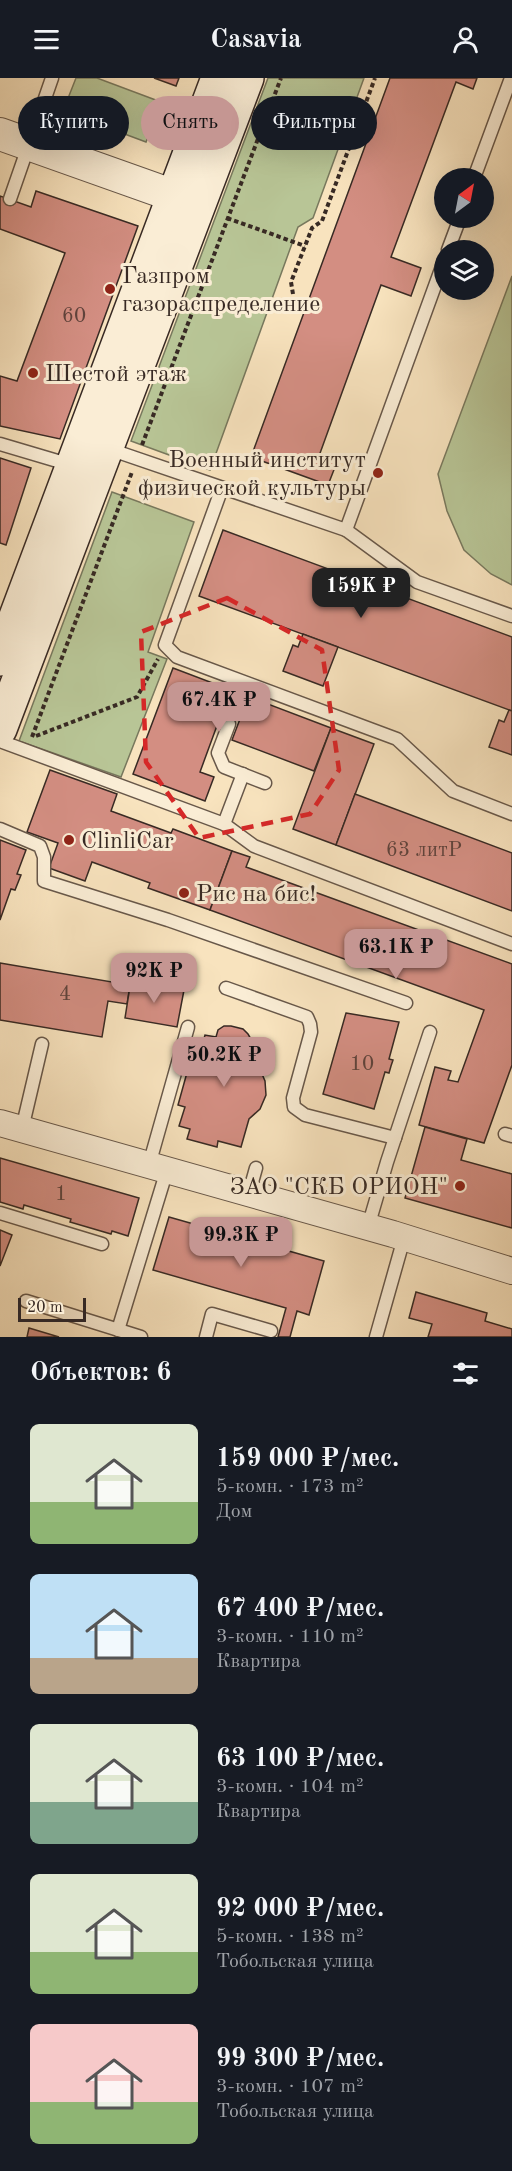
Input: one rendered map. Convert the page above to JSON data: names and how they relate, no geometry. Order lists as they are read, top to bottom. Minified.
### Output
{"places":["Газпром газораспределение","Шестой этаж","Военный институт физической культуры","ClinliCar","Рис на бис!","ЗАО \"СКБ ОРИОН\""],"house_numbers":["60","63 литР","4","10","1"],"scale_bar":"20 m","north":"top right","page":{"header":"Casavia","chip":["Купить","Снять","Фильтры"],"price":["159K ₽","67.4K ₽","63.1K ₽","92K ₽","50.2K ₽","99.3K ₽"],"scale":"20 m","heading":"Объектов: 6","list":[{"name":"159 000 ₽/мес.","note":"5-комн. · 173 m² · Дом"},{"name":"67 400 ₽/мес.","note":"3-комн. · 110 m² · Квартира"},{"name":"63 100 ₽/мес.","note":"3-комн. · 104 m² · Квартира"},{"name":"92 000 ₽/мес.","note":"5-комн. · 138 m² · Тобольская улица"},{"name":"99 300 ₽/мес.","note":"3-комн. · 107 m² · Тобольская улица"}]}}
